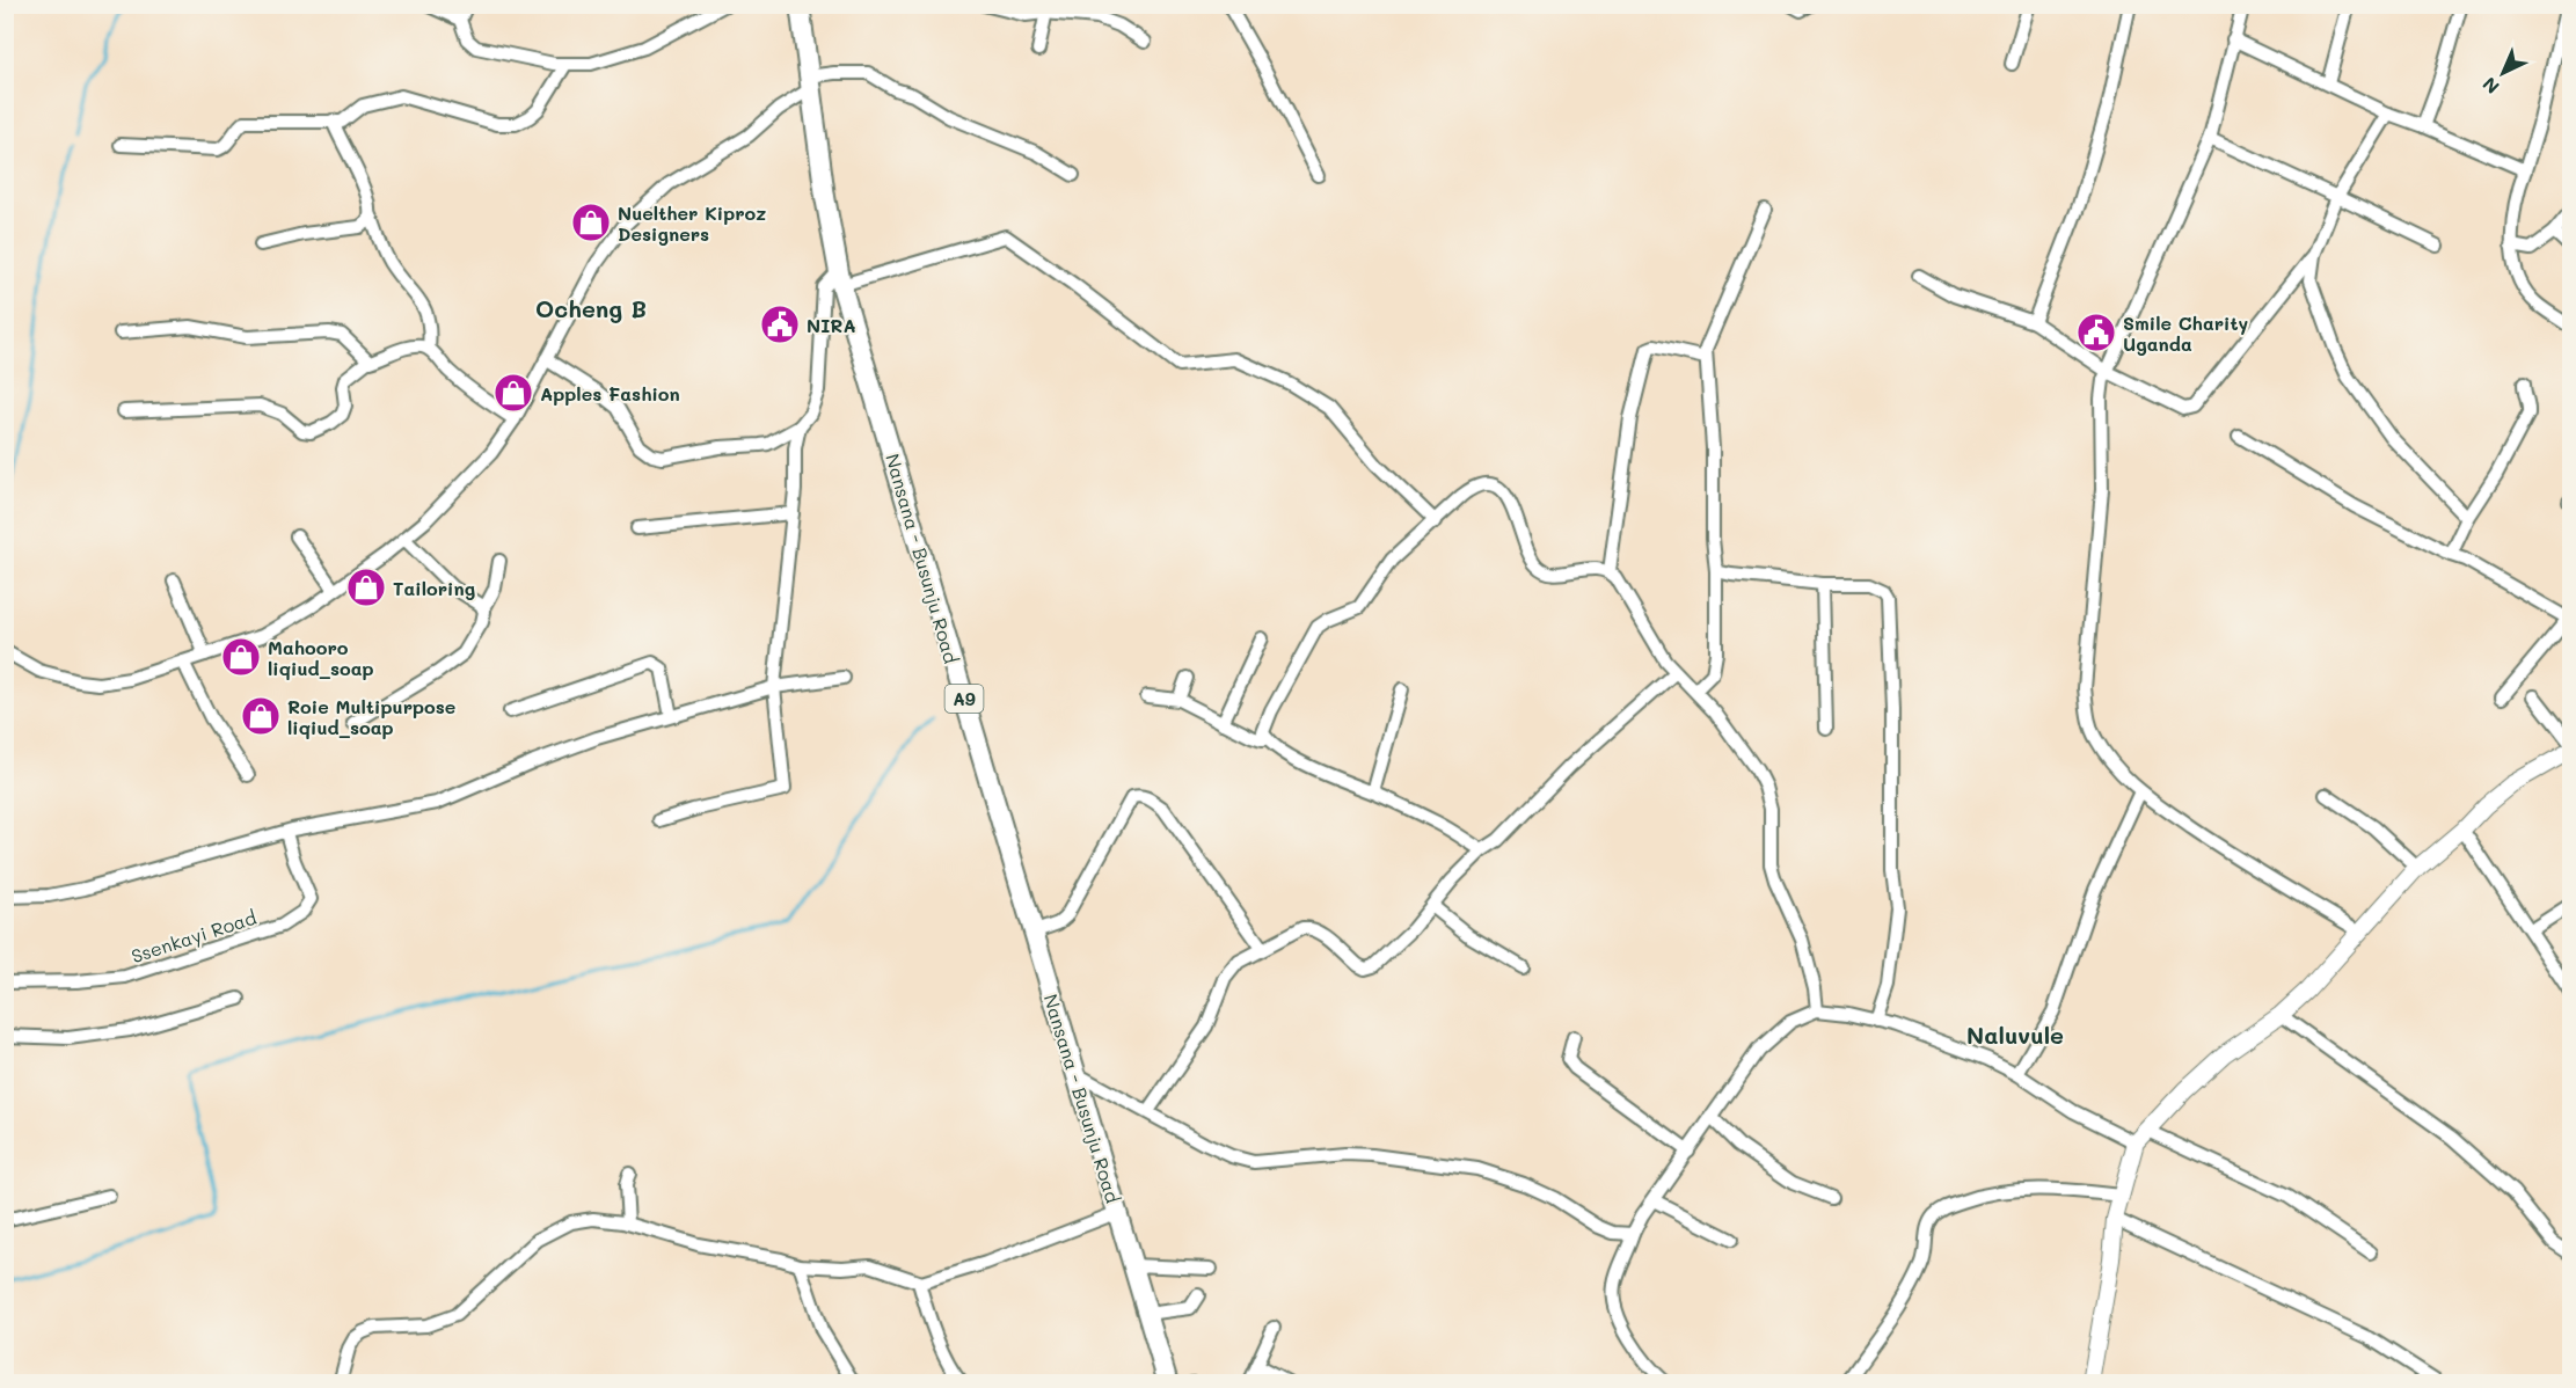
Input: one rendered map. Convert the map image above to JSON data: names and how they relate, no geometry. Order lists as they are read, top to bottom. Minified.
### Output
{"streets":{"main road":["Nansana - Busunju Road","A9"],"street":["Ssenkayi Road"]},"districts":["Ocheng B","Naluvule"],"places":{"shop":["Nuelther Kiproz Designers","Apples Fashion","Tailoring","Mahooro liqiud_soap","Roie Multipurpose liqiud_soap"],"public building":["NIRA","Smile Charity Uganda"]},"north":"bottom left"}
